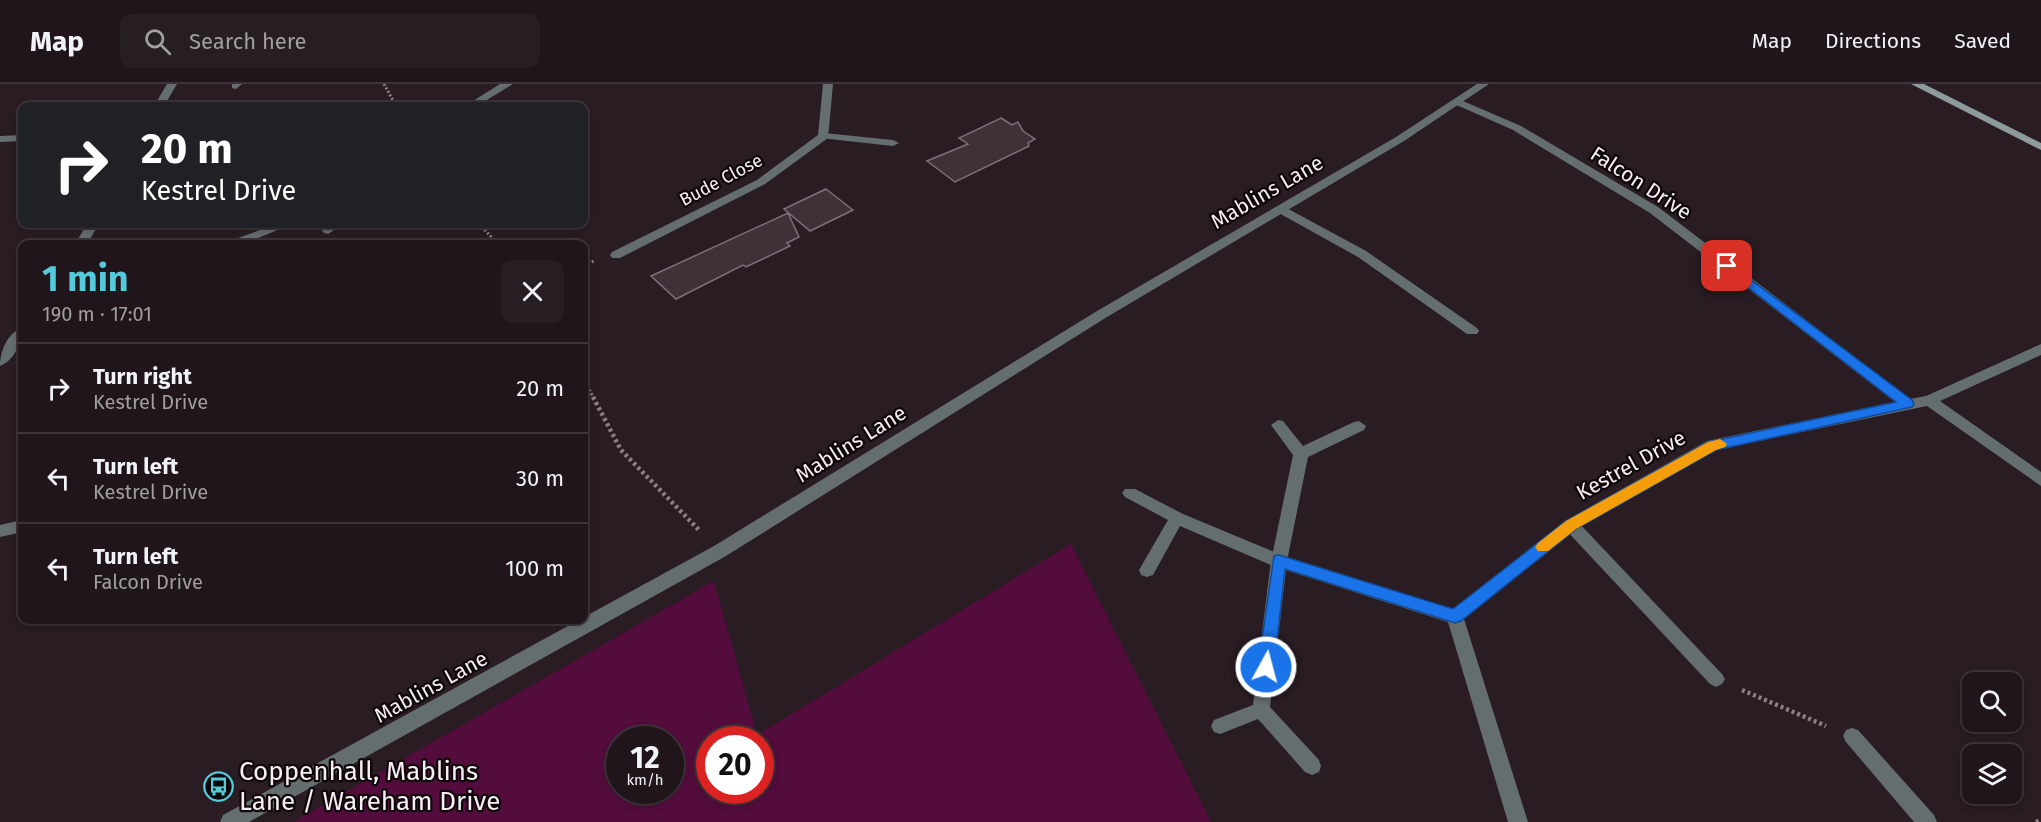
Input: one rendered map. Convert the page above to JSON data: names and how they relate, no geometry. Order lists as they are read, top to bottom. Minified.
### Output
{"streets":{"street":["Bude Close","Falcon Drive","Mablins Lane","Kestrel Drive"]},"crossings":[["Falcon Drive","Mablins Lane"],["Falcon Drive","Kestrel Drive"]],"places":{"bus stop":["Coppenhall, Mablins Lane / Wareham Drive"]},"page":{"header":"Map","search":"Search here","nav":["Map","Directions","Saved"],"turn":["20 m","Kestrel Drive"],"heading":["1 min","190 m · 17:01"],"list":[{"name":"Turn right","note":"Kestrel Drive","value":"20 m"},{"name":"Turn left","note":"Kestrel Drive","value":"30 m"},{"name":"Turn left","note":"Falcon Drive","value":"100 m"}],"speed":"12 km/h","limit":"20"}}
